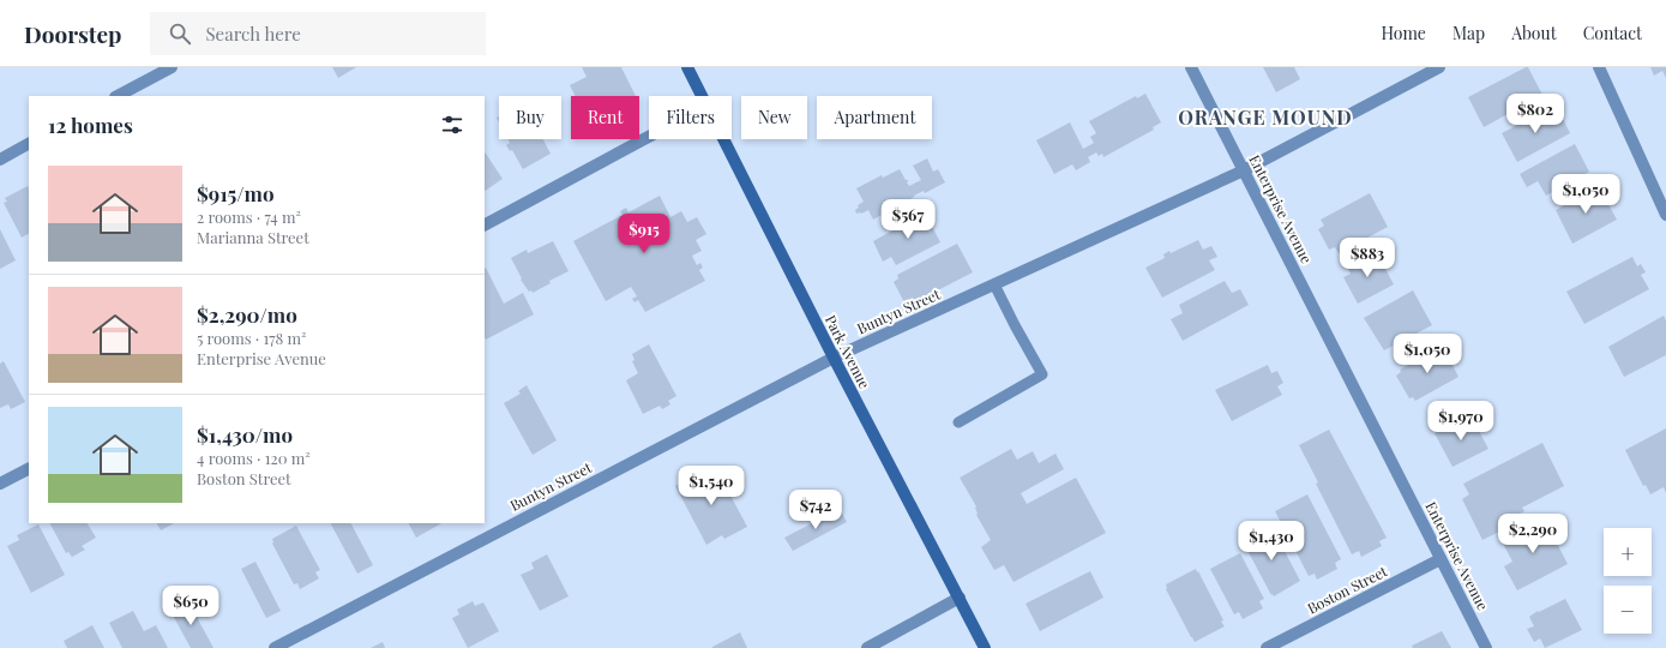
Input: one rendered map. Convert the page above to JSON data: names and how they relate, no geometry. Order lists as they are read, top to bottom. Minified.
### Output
{"streets":{"main road":["Park Avenue"],"street":["Enterprise Avenue","Buntyn Street","Boston Street"]},"crossings":[["Enterprise Avenue","Buntyn Street"],["Enterprise Avenue","Boston Street"],["Buntyn Street","Park Avenue"]],"districts":["ORANGE MOUND"],"page":{"header":"Doorstep","search":"Search here","nav":["Home","Map","About","Contact"],"price":["$802","$1,050","$567","$915","$883","$1,050","$1,970","$1,540","$742","$2,290","$1,430","$650"],"chip":["Buy","Rent","Filters","New","Apartment"],"heading":"12 homes","list":[{"name":"$915/mo","note":"2 rooms · 74 m² · Marianna Street"},{"name":"$2,290/mo","note":"5 rooms · 178 m² · Enterprise Avenue"},{"name":"$1,430/mo","note":"4 rooms · 120 m² · Boston Street"}],"map_buttons":["+","−"]}}
